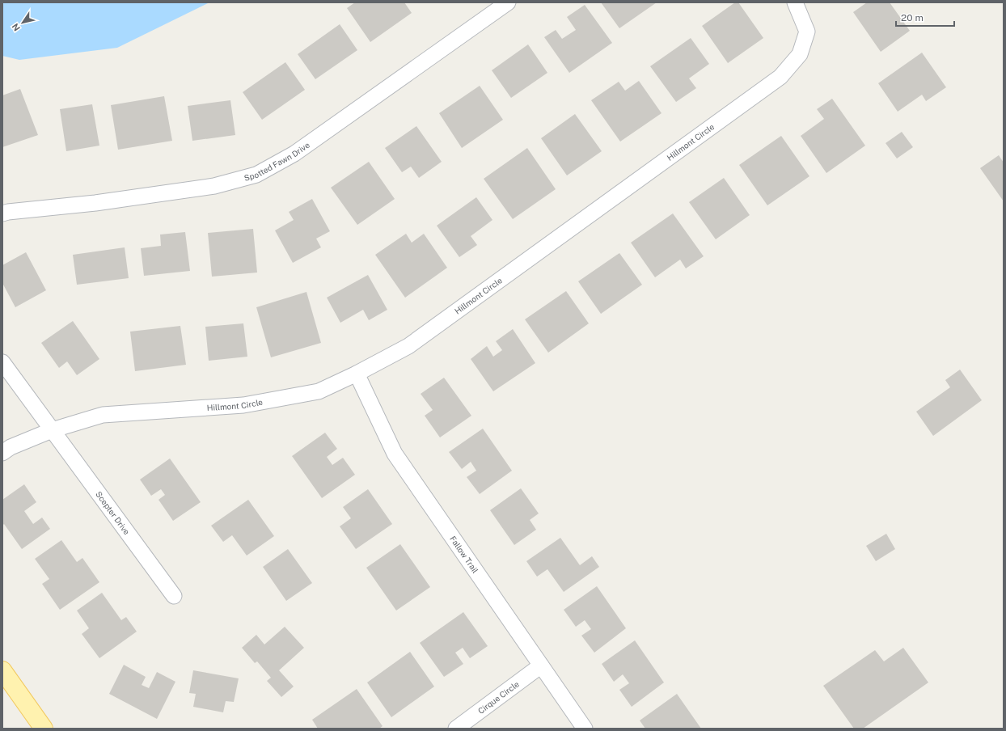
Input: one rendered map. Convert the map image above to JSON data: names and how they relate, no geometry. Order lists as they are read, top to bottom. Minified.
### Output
{"streets":{"street":["Hillmont Circle","Spotted Fawn Drive","Scepter Drive","Fallow Trail","Cirque Circle"]},"crossings":[["Hillmont Circle","Scepter Drive"],["Hillmont Circle","Fallow Trail"],["Fallow Trail","Cirque Circle"]],"scale_bar":"20 m","north":"bottom left"}
